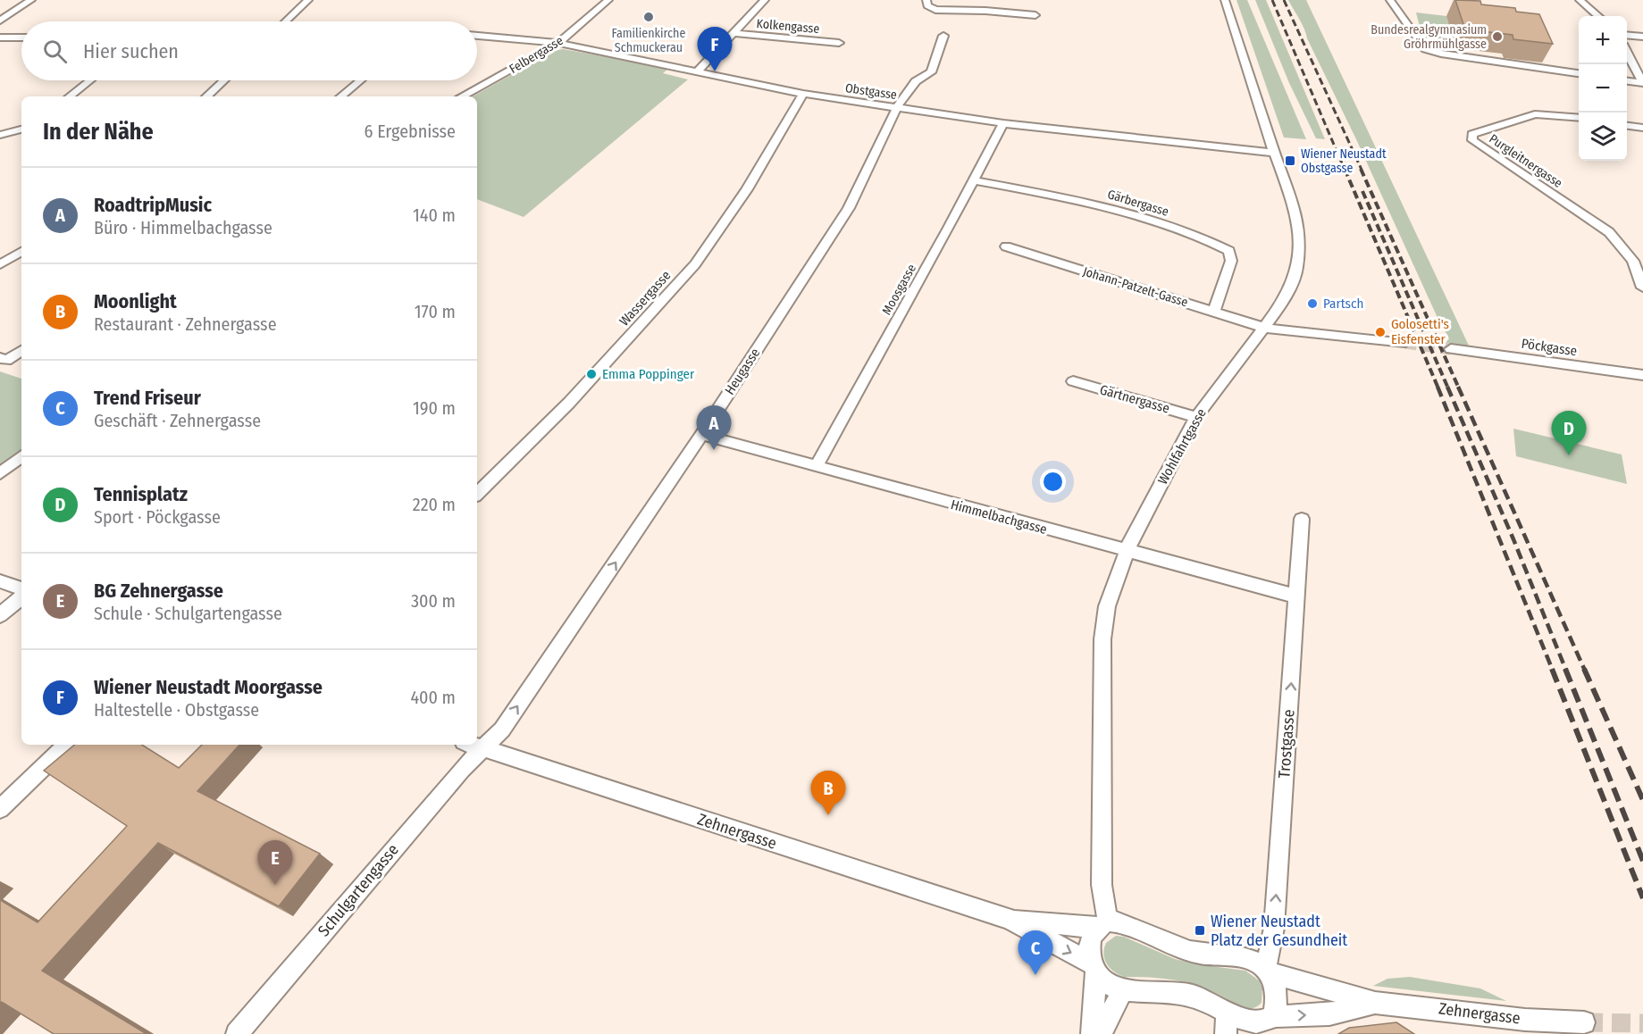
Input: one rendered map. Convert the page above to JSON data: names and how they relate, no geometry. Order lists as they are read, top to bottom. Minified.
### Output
{"streets":{"street":["Kolkengasse","Felbergasse","Obstgasse","Purgleitnergasse","Gärbergasse","Johann-Patzelt-Gasse","Moosgasse","Wassergasse","Pöckgasse","Heugasse","Gärtnergasse","Wohlfahrtgasse","Himmelbachgasse","Trostgasse","Zehnergasse","Schulgartengasse"]},"crossings":[["Felbergasse","Obstgasse"],["Obstgasse","Moosgasse"],["Obstgasse","Wassergasse"],["Obstgasse","Heugasse"],["Obstgasse","Wohlfahrtgasse"],["Gärbergasse","Johann-Patzelt-Gasse"],["Gärbergasse","Moosgasse"],["Johann-Patzelt-Gasse","Wohlfahrtgasse"],["Moosgasse","Himmelbachgasse"],["Heugasse","Himmelbachgasse"],["Gärtnergasse","Wohlfahrtgasse"],["Wohlfahrtgasse","Himmelbachgasse"],["Wohlfahrtgasse","Zehnergasse"],["Himmelbachgasse","Trostgasse"],["Trostgasse","Zehnergasse"],["Zehnergasse","Schulgartengasse"]],"one_way":["Heugasse","Trostgasse"],"places":{"other":["Familienkirche Schmuckerau","Bundesrealgymnasium Gröhrmühlgasse","Partsch","Golosetti's Eisfenster","Emma Poppinger"],"transit":["Wiener Neustadt Obstgasse","Wiener Neustadt Platz der Gesundheit"]},"page":{"map_buttons":["+","−"],"search":"Hier suchen","pins":["F","A","D","B","E","C"],"heading":["In der Nähe","6 Ergebnisse"],"list":[{"mark":"A","name":"RoadtripMusic","note":"Büro · Himmelbachgasse","value":"140 m"},{"mark":"B","name":"Moonlight","note":"Restaurant · Zehnergasse","value":"170 m"},{"mark":"C","name":"Trend Friseur","note":"Geschäft · Zehnergasse","value":"190 m"},{"mark":"D","name":"Tennisplatz","note":"Sport · Pöckgasse","value":"220 m"},{"mark":"E","name":"BG Zehnergasse","note":"Schule · Schulgartengasse","value":"300 m"},{"mark":"F","name":"Wiener Neustadt Moorgasse","note":"Haltestelle · Obstgasse","value":"400 m"}]}}
